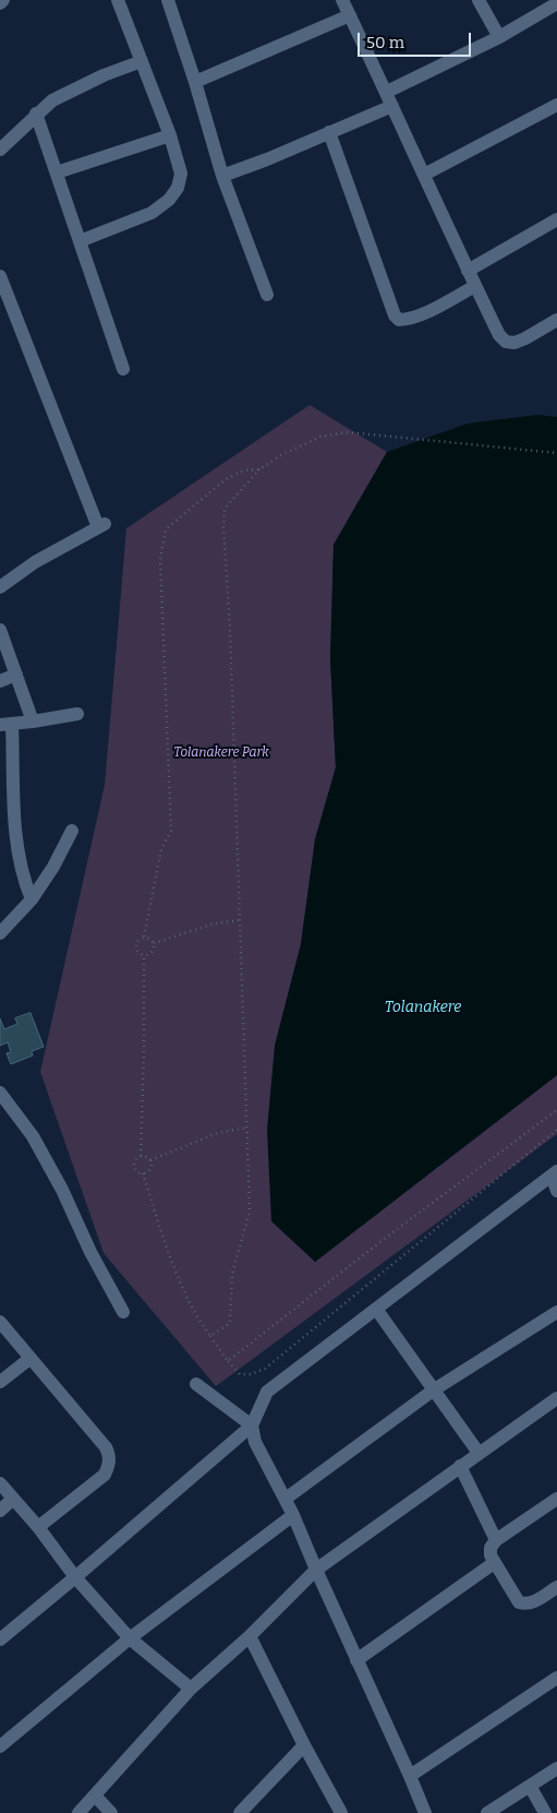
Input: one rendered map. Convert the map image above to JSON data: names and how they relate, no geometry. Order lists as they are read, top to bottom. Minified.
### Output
{"water":["Tolanakere"],"parks":["Tolanakere Park"],"scale_bar":"50 m"}
